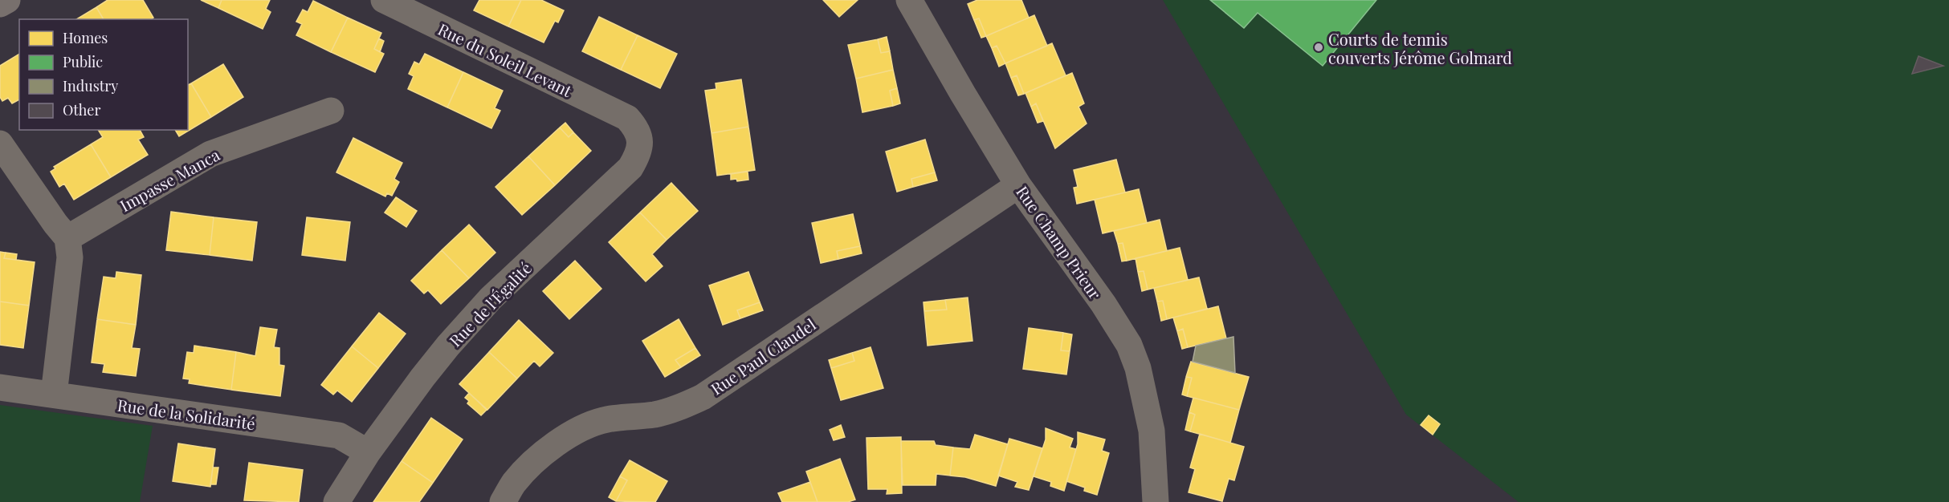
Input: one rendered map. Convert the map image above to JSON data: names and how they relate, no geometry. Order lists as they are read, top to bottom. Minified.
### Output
{"streets":{"street":["Rue du Soleil Levant","Impasse Manca","Rue Champ Prieur","Rue de l'Égalité","Rue Paul Claudel","Rue de la Solidarité"]},"crossings":[["Rue du Soleil Levant","Rue de l'Égalité"],["Rue Champ Prieur","Rue Paul Claudel"],["Rue de l'Égalité","Rue de la Solidarité"]],"places":["Courts de tennis couverts Jérôme Golmard"],"legend":["Homes","Public","Industry","Other"]}
